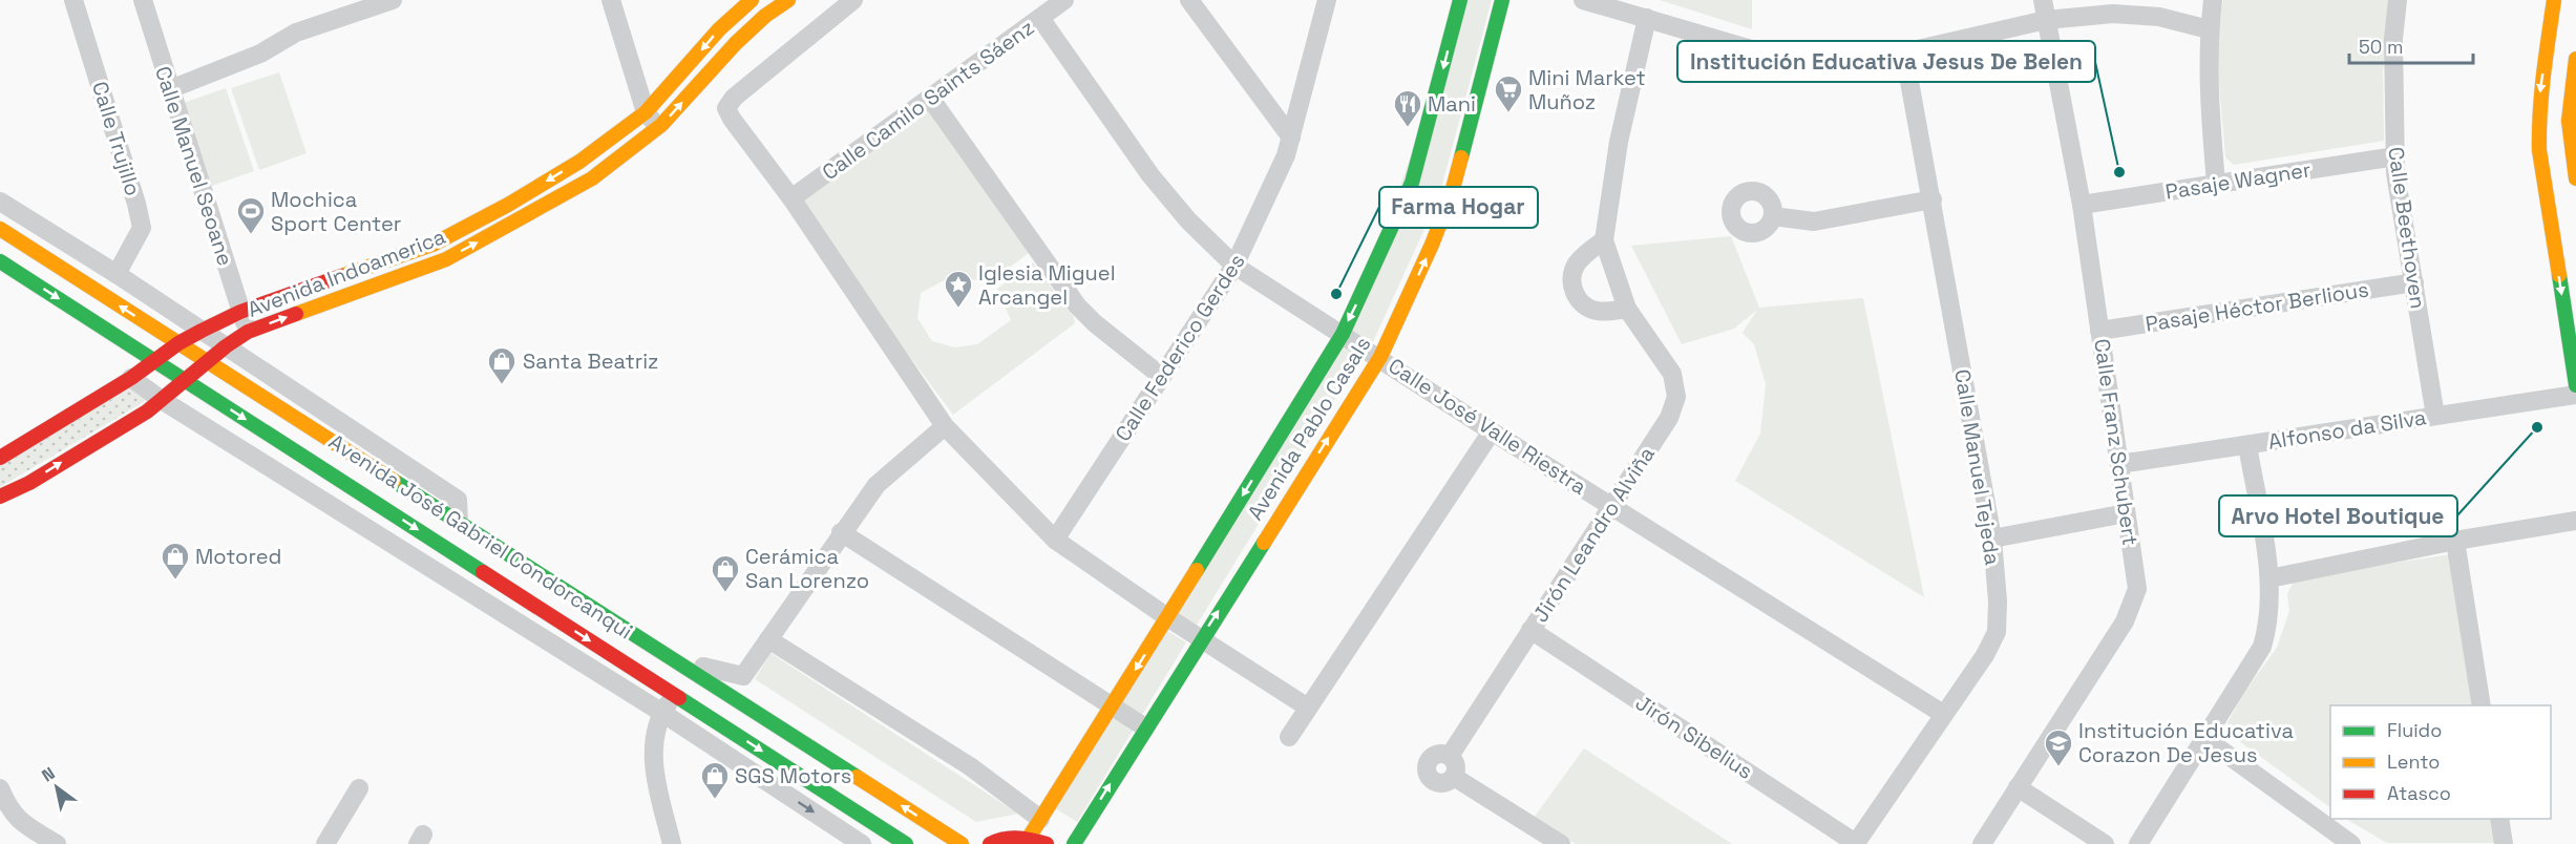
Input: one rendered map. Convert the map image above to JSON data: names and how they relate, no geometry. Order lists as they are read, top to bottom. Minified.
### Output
{"streets":{"main road":["Avenida Indoamerica","Avenida Pablo Casals","Avenida José Gabriel Condorcanqui"],"street":["Calle Camilo Saints Sáenz","Calle Trujillo","Calle Manuel Seoane","Pasaje Wagner","Calle Beethoven","Pasaje Héctor Berlious","Calle Federico Gerdes","Calle José Valle Riestra","Alfonso da Silva","Calle Franz Schubert","Calle Manuel Tejeda","Jirón Leandro Alviña","Jirón Sibelius"]},"crossings":[["Calle Camilo Saints Sáenz","Calle José Valle Riestra"],["Calle Manuel Seoane","Avenida Indoamerica"],["Pasaje Wagner","Calle Beethoven"],["Pasaje Wagner","Calle Franz Schubert"],["Calle Beethoven","Pasaje Héctor Berlious"],["Calle Beethoven","Alfonso da Silva"],["Avenida Indoamerica","Avenida José Gabriel Condorcanqui"],["Pasaje Héctor Berlious","Calle Franz Schubert"],["Calle Federico Gerdes","Calle José Valle Riestra"],["Calle José Valle Riestra","Avenida Pablo Casals"],["Calle José Valle Riestra","Calle Manuel Tejeda"],["Calle José Valle Riestra","Jirón Leandro Alviña"],["Alfonso da Silva","Calle Franz Schubert"],["Calle Manuel Tejeda","Jirón Sibelius"],["Jirón Leandro Alviña","Jirón Sibelius"]],"places":{"supermarket":["Mini Market Muñoz"],"restaurant":["Mani"],"other":["Institución Educativa Jesus De Belen","Farma Hogar","Arvo Hotel Boutique"],"sports":["Mochica Sport Center"],"place":["Iglesia Miguel Arcangel"],"shop":["Santa Beatriz","Motored","Cerámica San Lorenzo","SGS Motors"],"school or university":["Institución Educativa Corazon De Jesus"]},"legend":["Fluido","Lento","Atasco"],"scale_bar":"50 m","north":"top left"}
